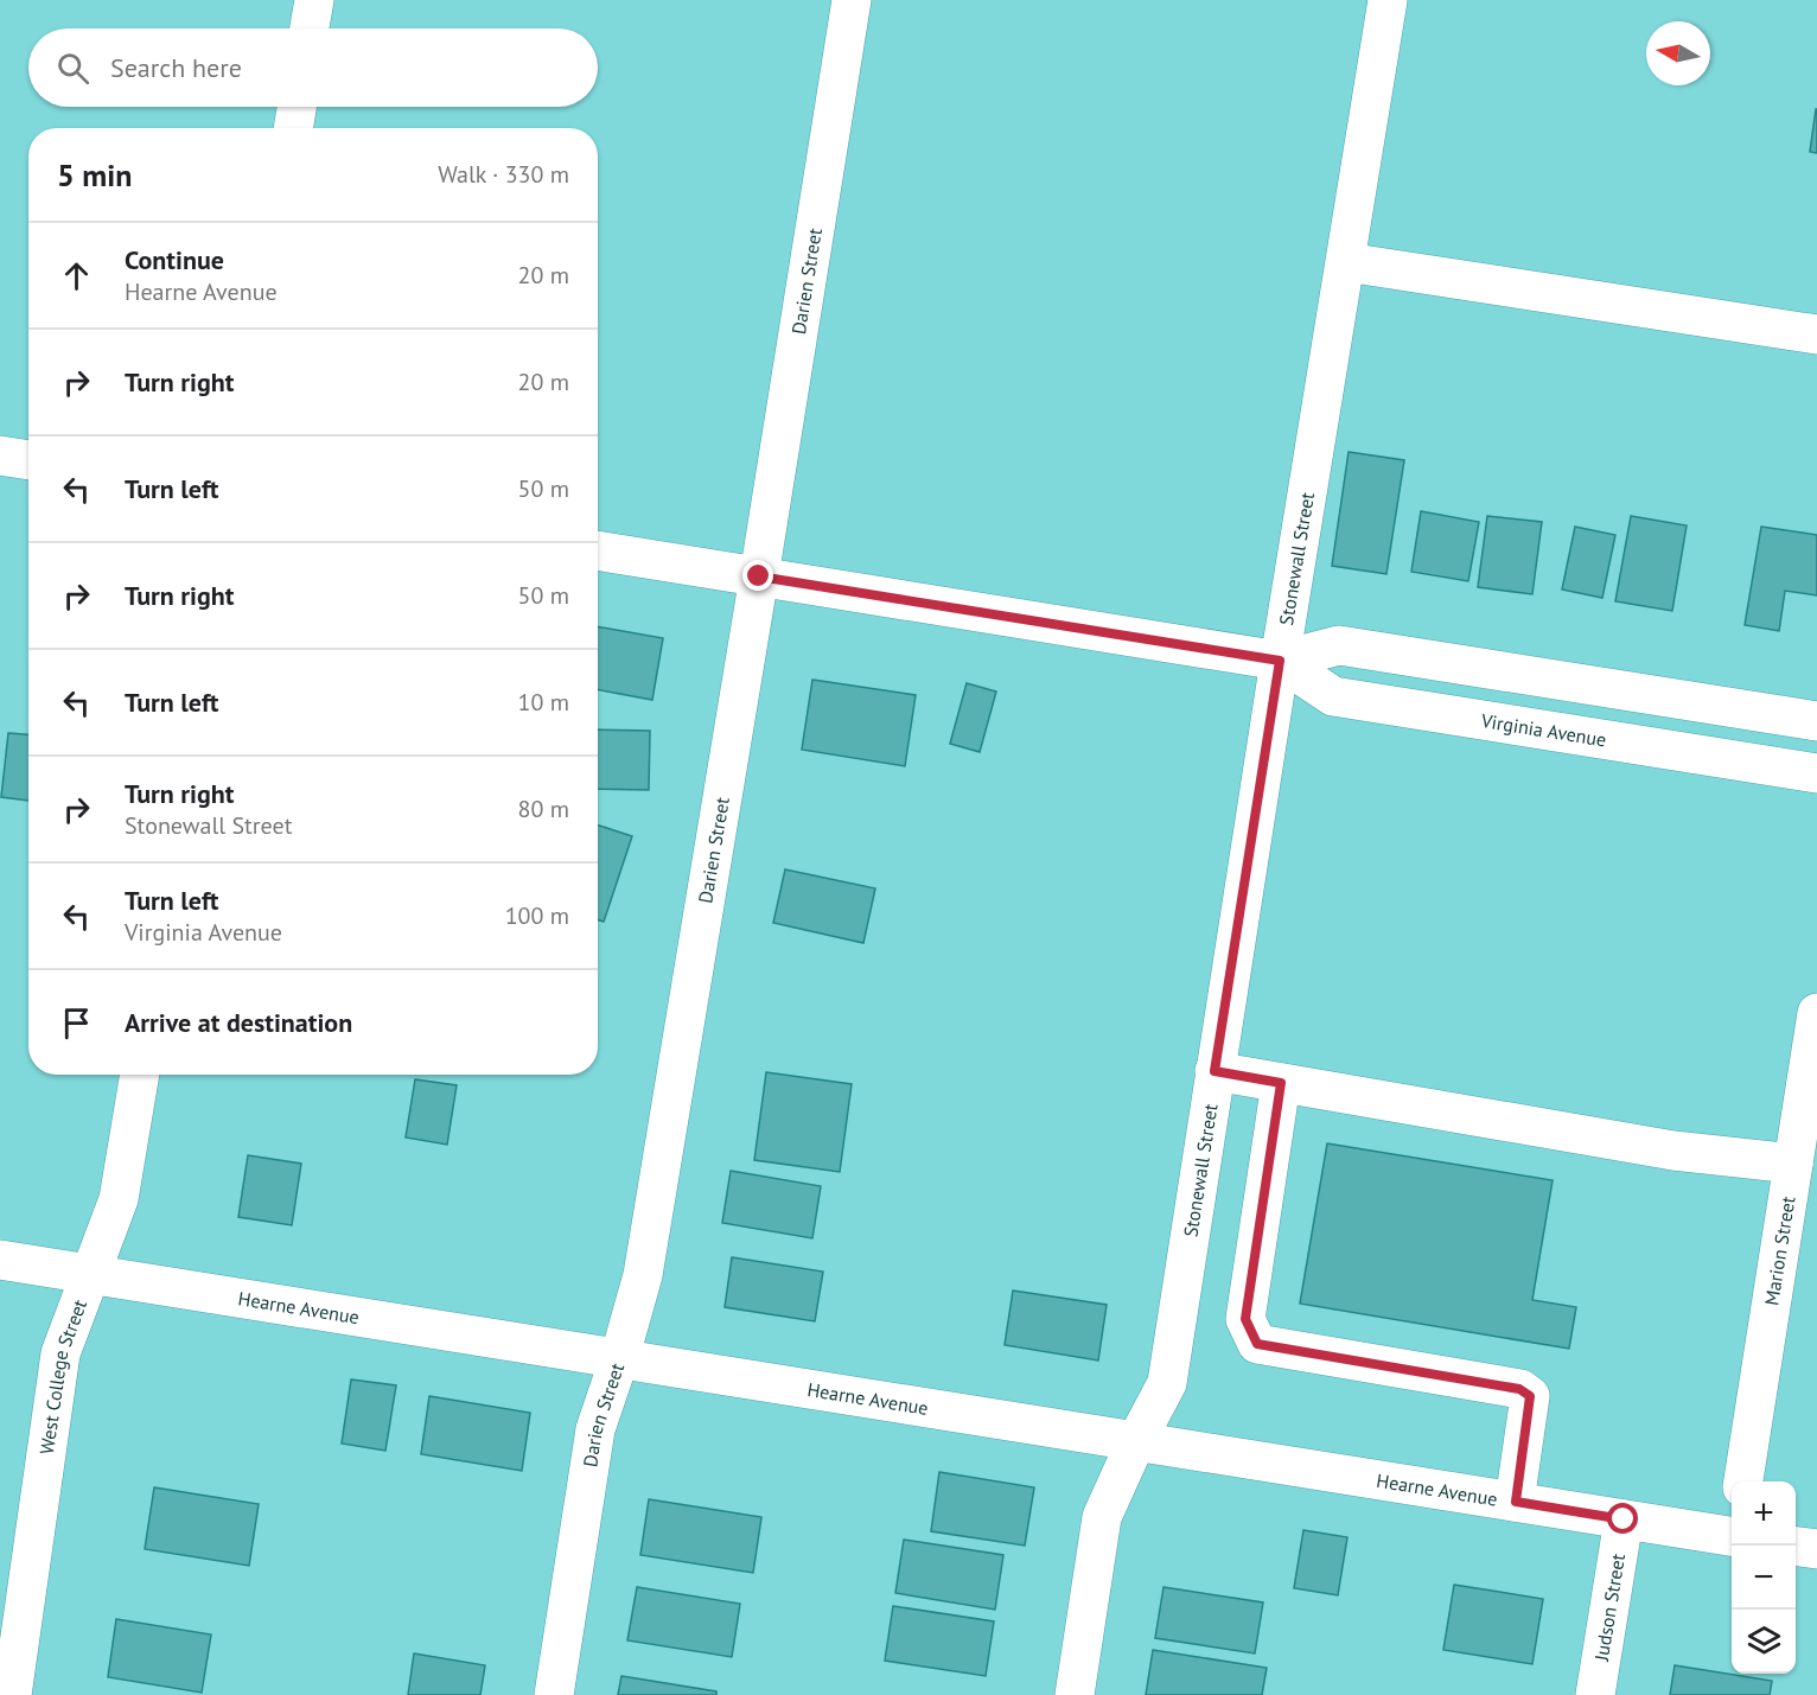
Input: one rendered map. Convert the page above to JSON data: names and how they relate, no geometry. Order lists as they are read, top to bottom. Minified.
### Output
{"streets":{"street":["Darien Street","Stonewall Street","Virginia Avenue","Marion Street","Hearne Avenue","West College Street","Judson Street"]},"crossings":[["Darien Street","Virginia Avenue"],["Darien Street","Hearne Avenue"],["Stonewall Street","Virginia Avenue"],["Stonewall Street","Hearne Avenue"],["Hearne Avenue","West College Street"],["Hearne Avenue","Judson Street"]],"north":"left","page":{"search":"Search here","heading":["5 min","Walk · 330 m"],"list":[["Continue","Hearne Avenue","20 m"],["Turn right","20 m"],["Turn left","50 m"],["Turn right","50 m"],["Turn left","10 m"],["Turn right","Stonewall Street","80 m"],["Turn left","Virginia Avenue","100 m"],"Arrive at destination"],"map_buttons":["+","−"]}}
